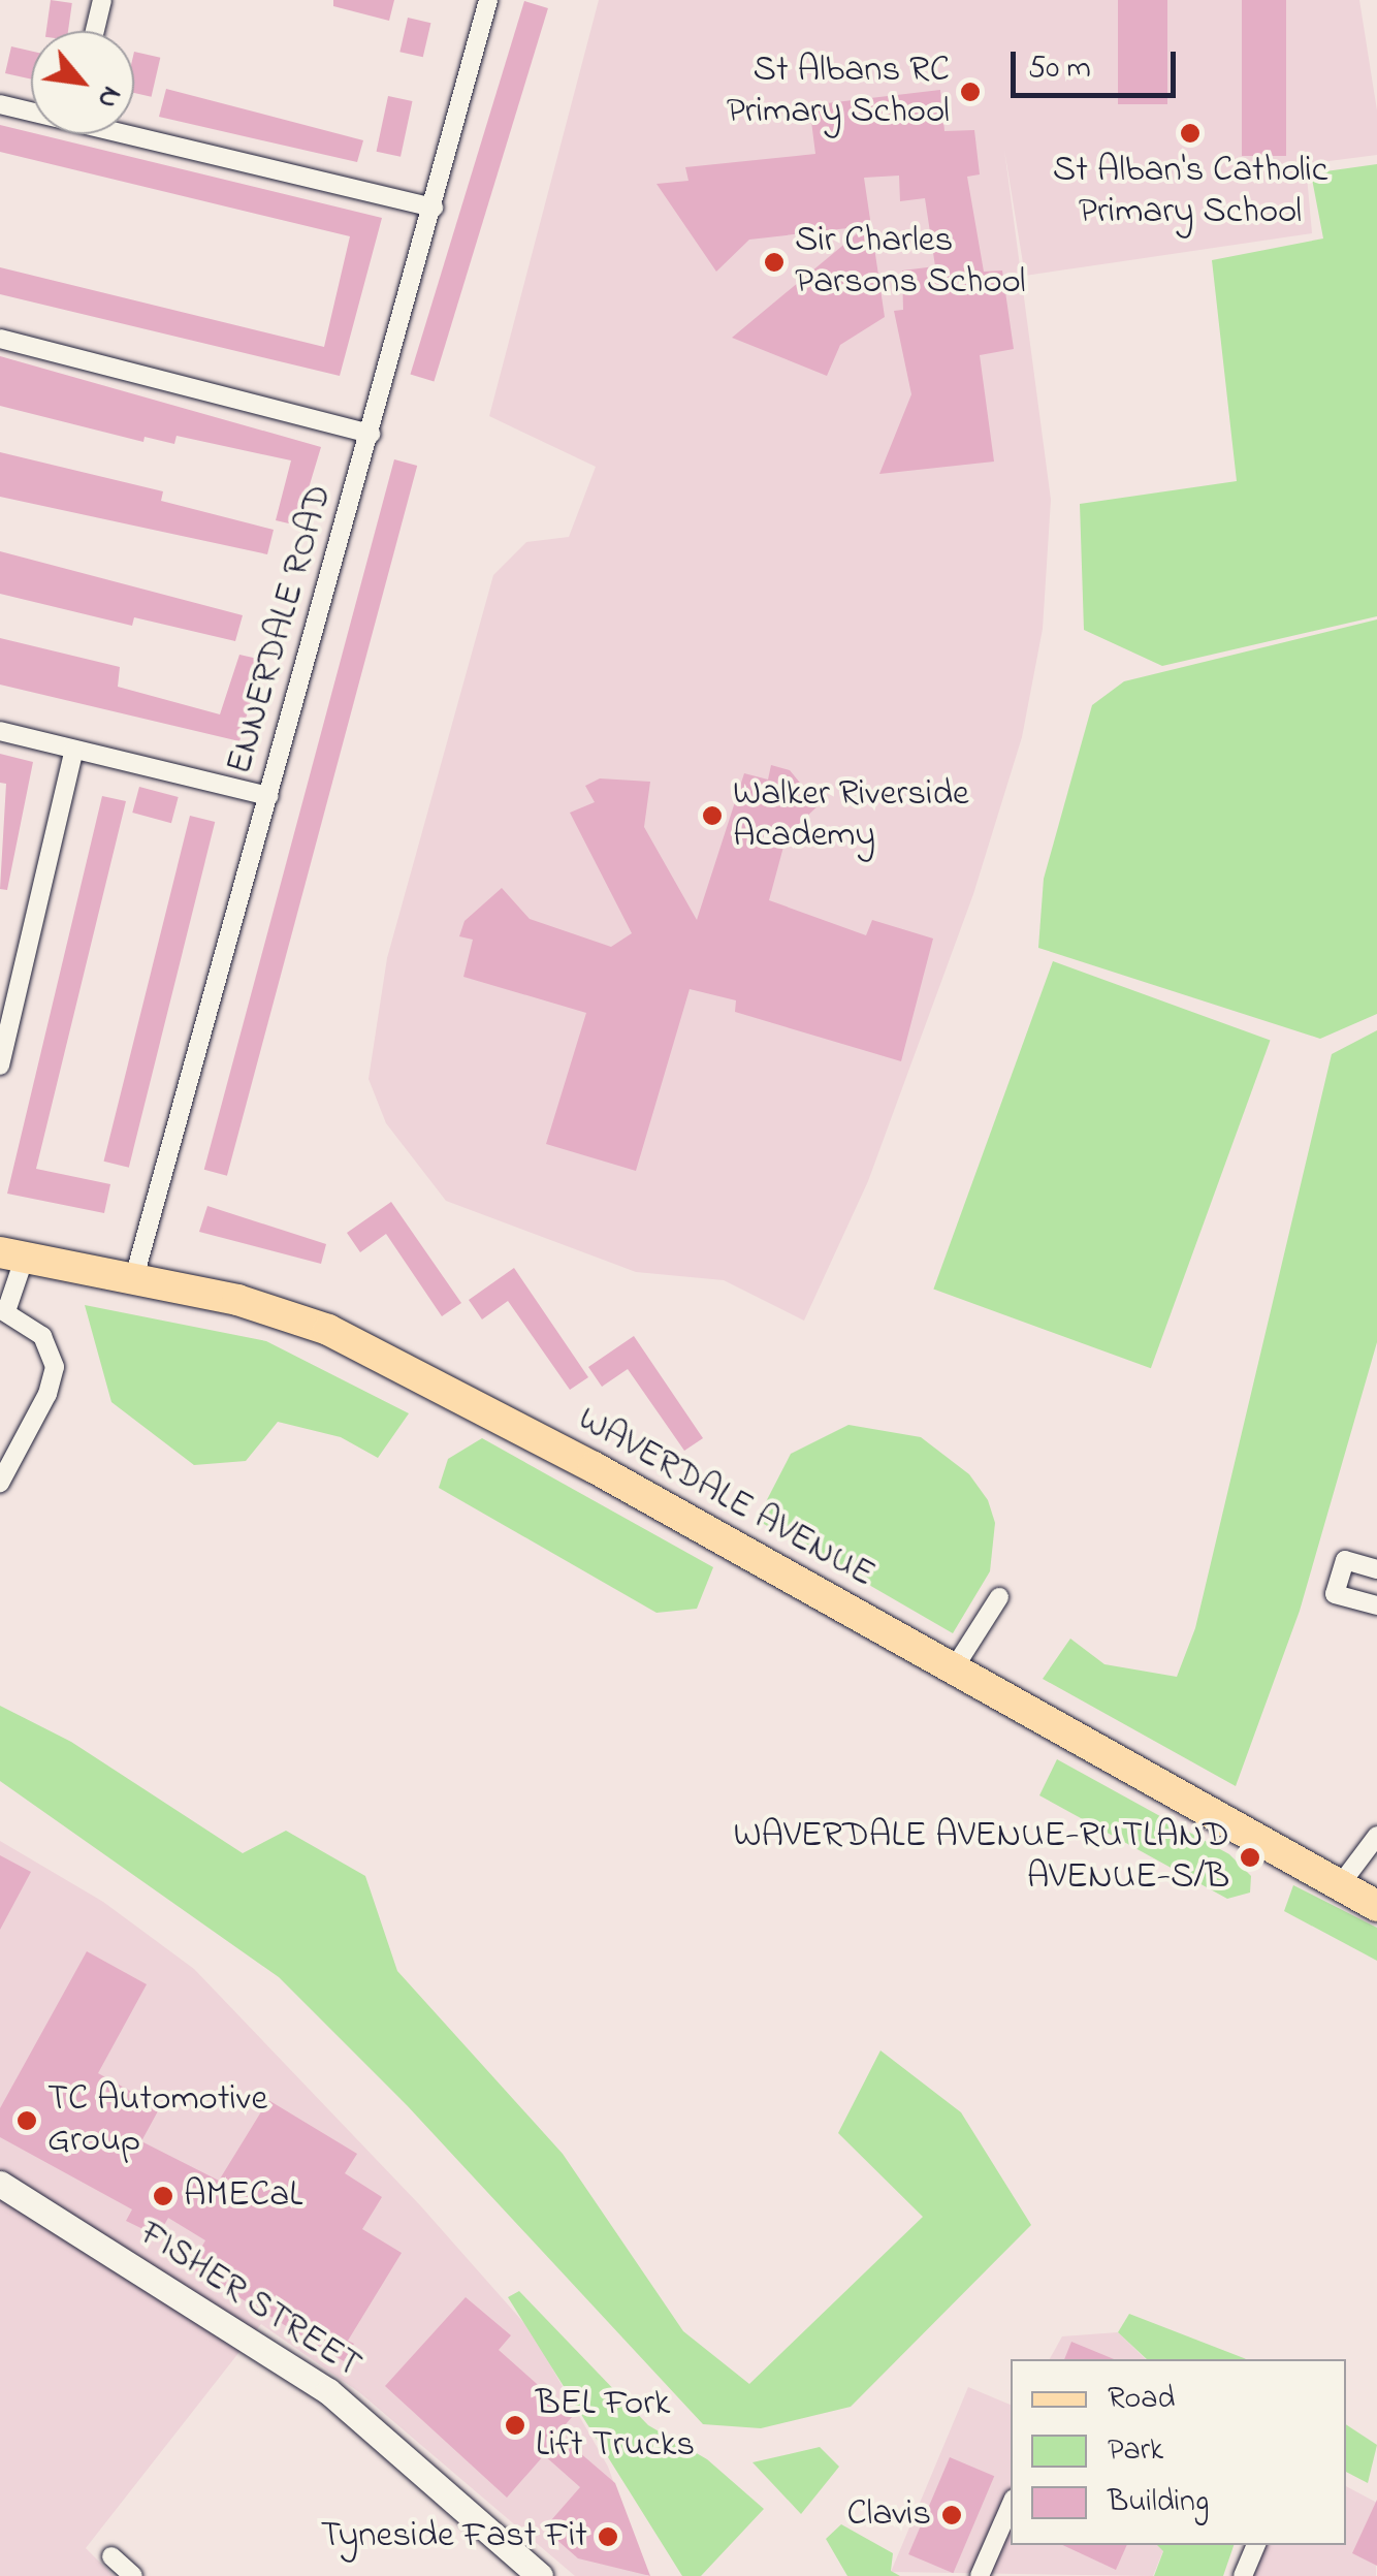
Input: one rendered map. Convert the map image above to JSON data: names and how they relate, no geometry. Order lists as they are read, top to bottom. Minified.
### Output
{"streets":{"main road":["WAVERDALE AVENUE"],"street":["ENNERDALE ROAD","FISHER STREET"]},"crossings":[["ENNERDALE ROAD","WAVERDALE AVENUE"]],"places":["St Albans RC Primary School","St Alban's Catholic Primary School","Sir Charles Parsons School","Walker Riverside Academy","WAVERDALE AVENUE-RUTLAND AVENUE-S/B","TC Automotive Group","AMECaL","BEL Fork Lift Trucks","Clavis","Tyneside Fast Fit"],"legend":["Road","Park","Building"],"scale_bar":"50 m","north":"bottom right"}
